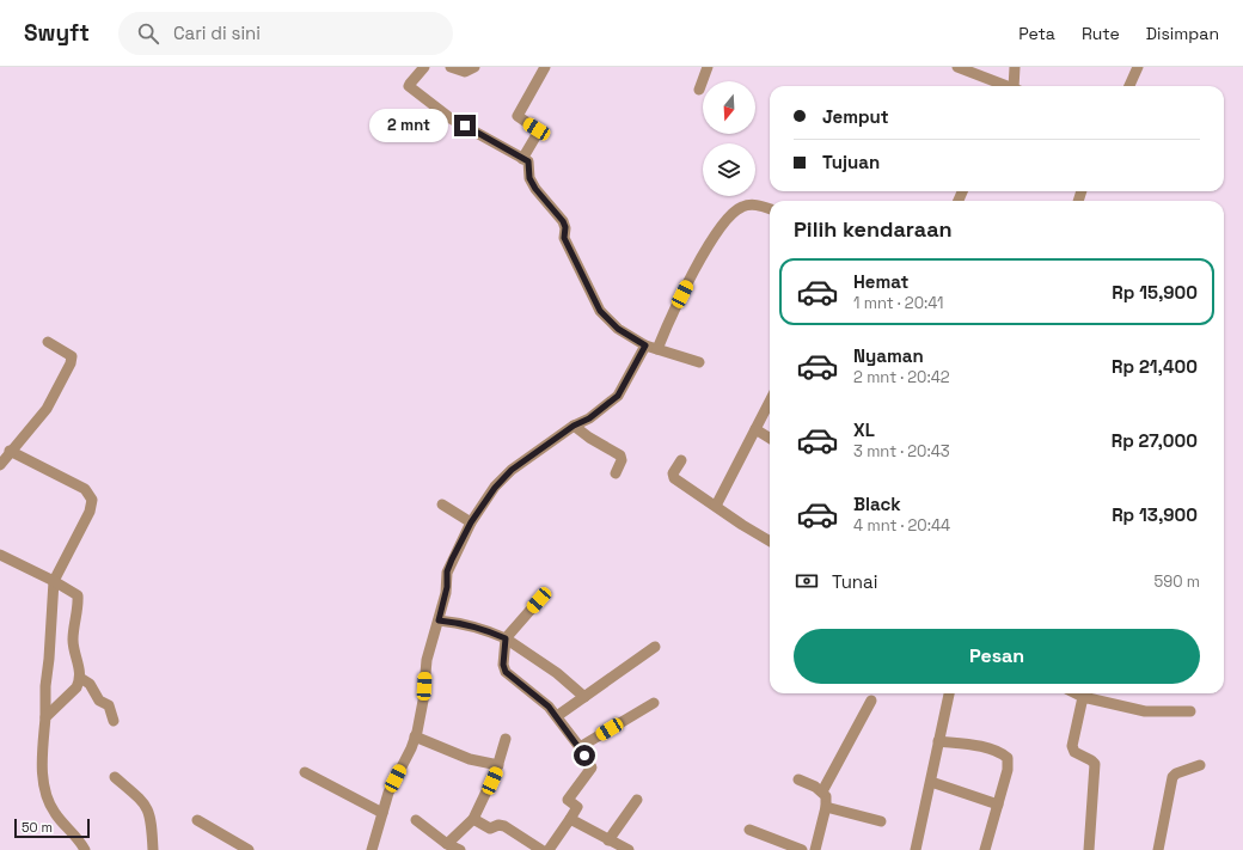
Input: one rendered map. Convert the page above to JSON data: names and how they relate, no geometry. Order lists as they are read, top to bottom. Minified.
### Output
{"scale_bar":"50 m","north":"bottom","page":{"header":"Swyft","search":"Cari di sini","nav":["Peta","Rute","Disimpan"],"banner":["Jemput","Tujuan"],"bubble":"2 mnt","heading":"Pilih kendaraan","list":[{"name":"Hemat","note":"1 mnt · 20:41","value":"Rp 15,900"},{"name":"Nyaman","note":"2 mnt · 20:42","value":"Rp 21,400"},{"name":"XL","note":"3 mnt · 20:43","value":"Rp 27,000"},{"name":"Black","note":"4 mnt · 20:44","value":"Rp 13,900"}],"pay":["Tunai","590 m"],"buttons":"Pesan","scale":"50 m"}}
